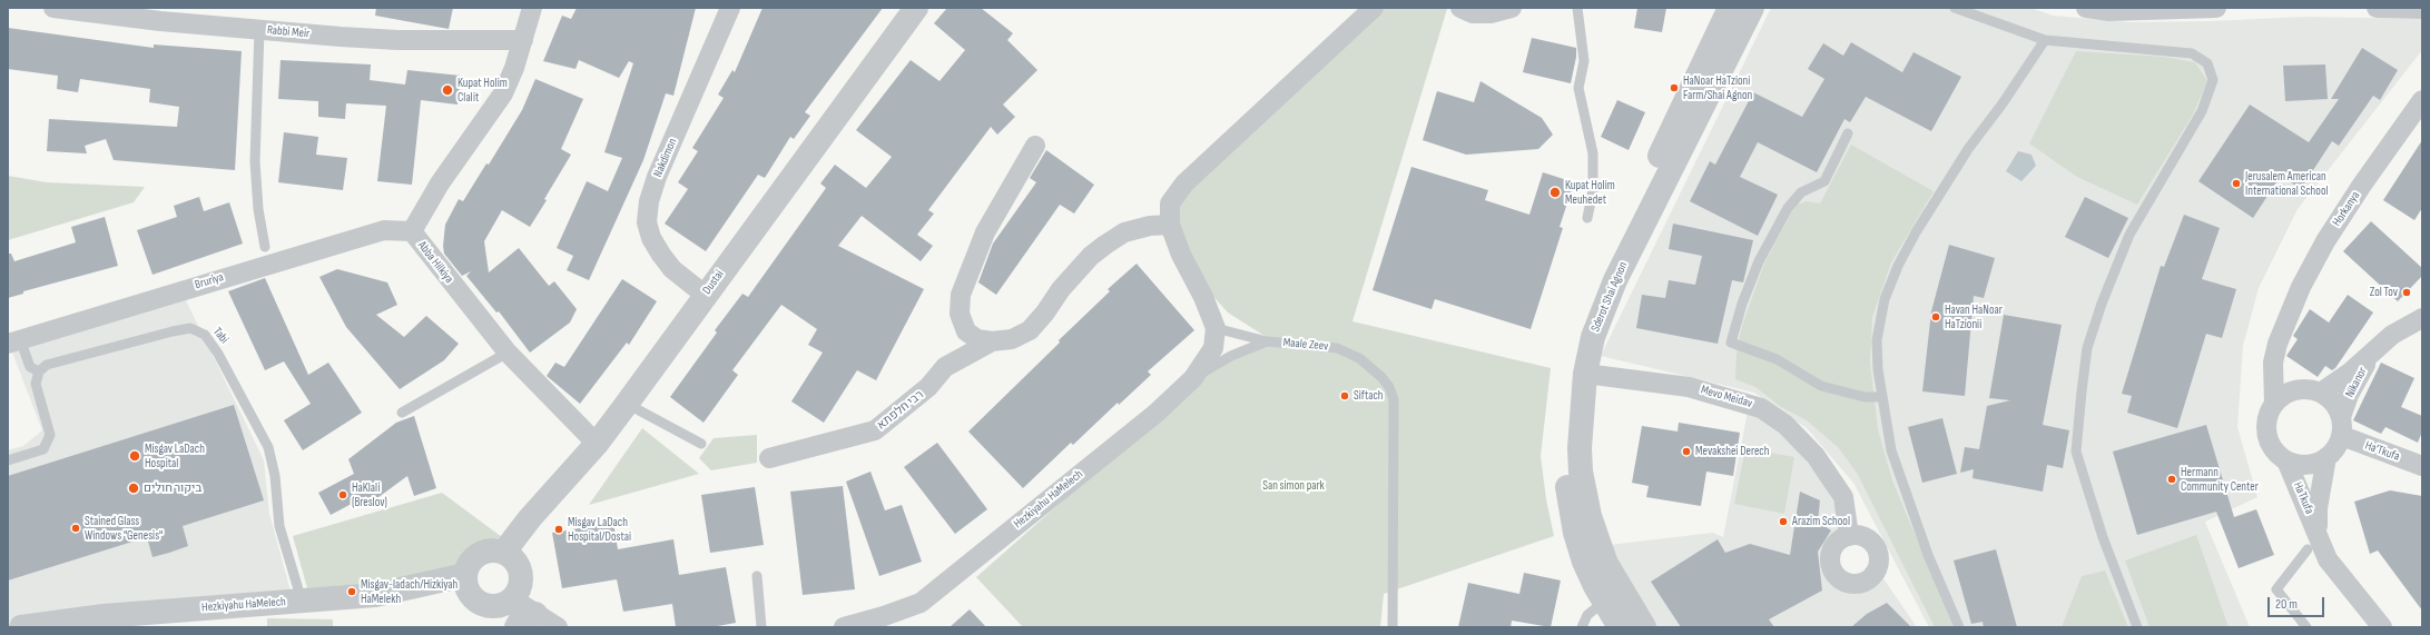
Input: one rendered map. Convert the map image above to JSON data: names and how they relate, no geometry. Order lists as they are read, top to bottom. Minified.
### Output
{"streets":{"street":["Rabbi Meir","Nakdimon","Horkanya","Abba Hilkiya","Bruriya","Dustai","Sderot Shai Agnon","Nikanor","Mevo Meidav","רבי חלפתא","Ha'Tkufa","HaTkufa","Hezkiyahu HaMelech"],"lane":["Tabi","Maale Zeev"]},"crossings":[["Rabbi Meir","Abba Hilkiya"],["Nakdimon","Dustai"],["Horkanya","Nikanor"],["Horkanya","Ha'Tkufa"],["Horkanya","HaTkufa"],["Abba Hilkiya","Bruriya"],["Abba Hilkiya","Dustai"],["Dustai","Hezkiyahu HaMelech"],["Sderot Shai Agnon","Mevo Meidav"],["Tabi","Hezkiyahu HaMelech"],["Maale Zeev","Hezkiyahu HaMelech"],["Nikanor","Ha'Tkufa"],["Nikanor","HaTkufa"],["Ha'Tkufa","HaTkufa"]],"parks":["San simon park"],"places":["HaNoar HaTzioni Farm/Shai Agnon","Kupat Holim Clalit","Jerusalem American International School","Kupat Holim Meuhedet","Zol Tov","Havan HaNoar HaTzionii","Siftach","Mevakshei Derech","Misgav LaDach Hospital","Hermann Community Center","ביקור חולים","HaKlali (Breslov)","Arazim School","Stained Glass Windows \"Genesis\"","Misgav LaDach Hospital/Dostai","Misgav-ladach/Hizkiyah HaMelekh"],"scale_bar":"20 m"}
